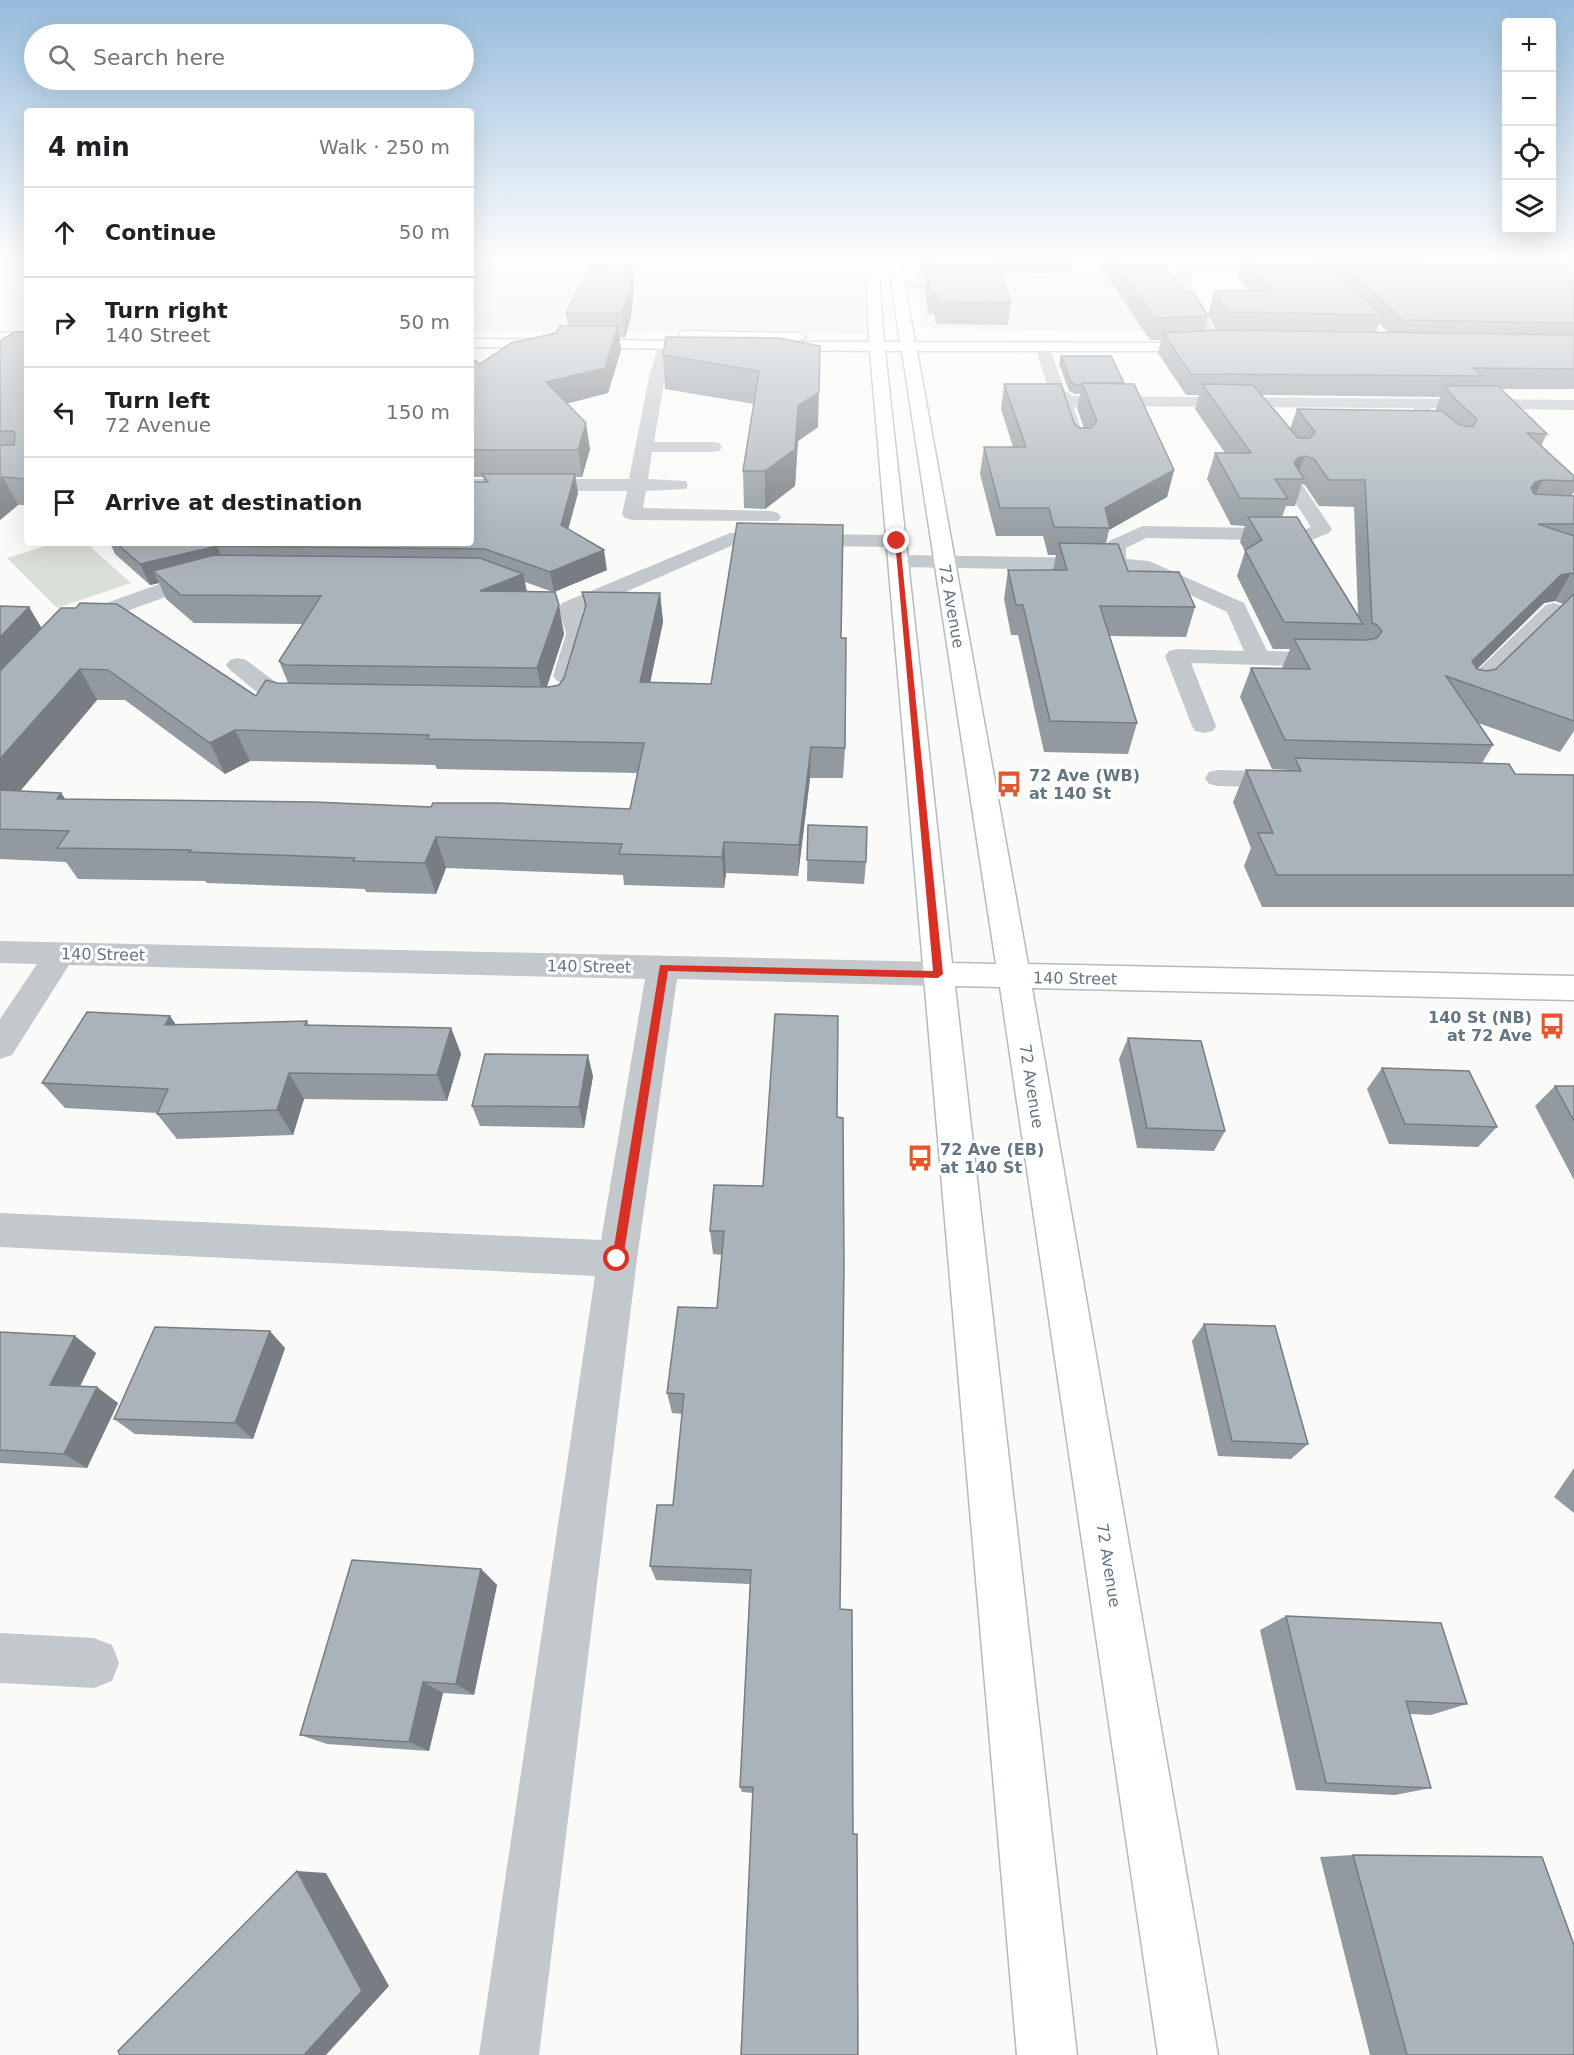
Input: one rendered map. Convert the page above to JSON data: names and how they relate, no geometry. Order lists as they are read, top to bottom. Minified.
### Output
{"streets":{"main road":["72 Avenue","140 Street"]},"crossings":[["72 Avenue","140 Street"]],"places":{"bus stop":["72 Ave (WB) at 140 St","140 St (NB) at 72 Ave","72 Ave (EB) at 140 St"]},"page":{"map_buttons":["+","−"],"search":"Search here","heading":["4 min","Walk · 250 m"],"list":[["Continue","50 m"],["Turn right","140 Street","50 m"],["Turn left","72 Avenue","150 m"],"Arrive at destination"]}}
